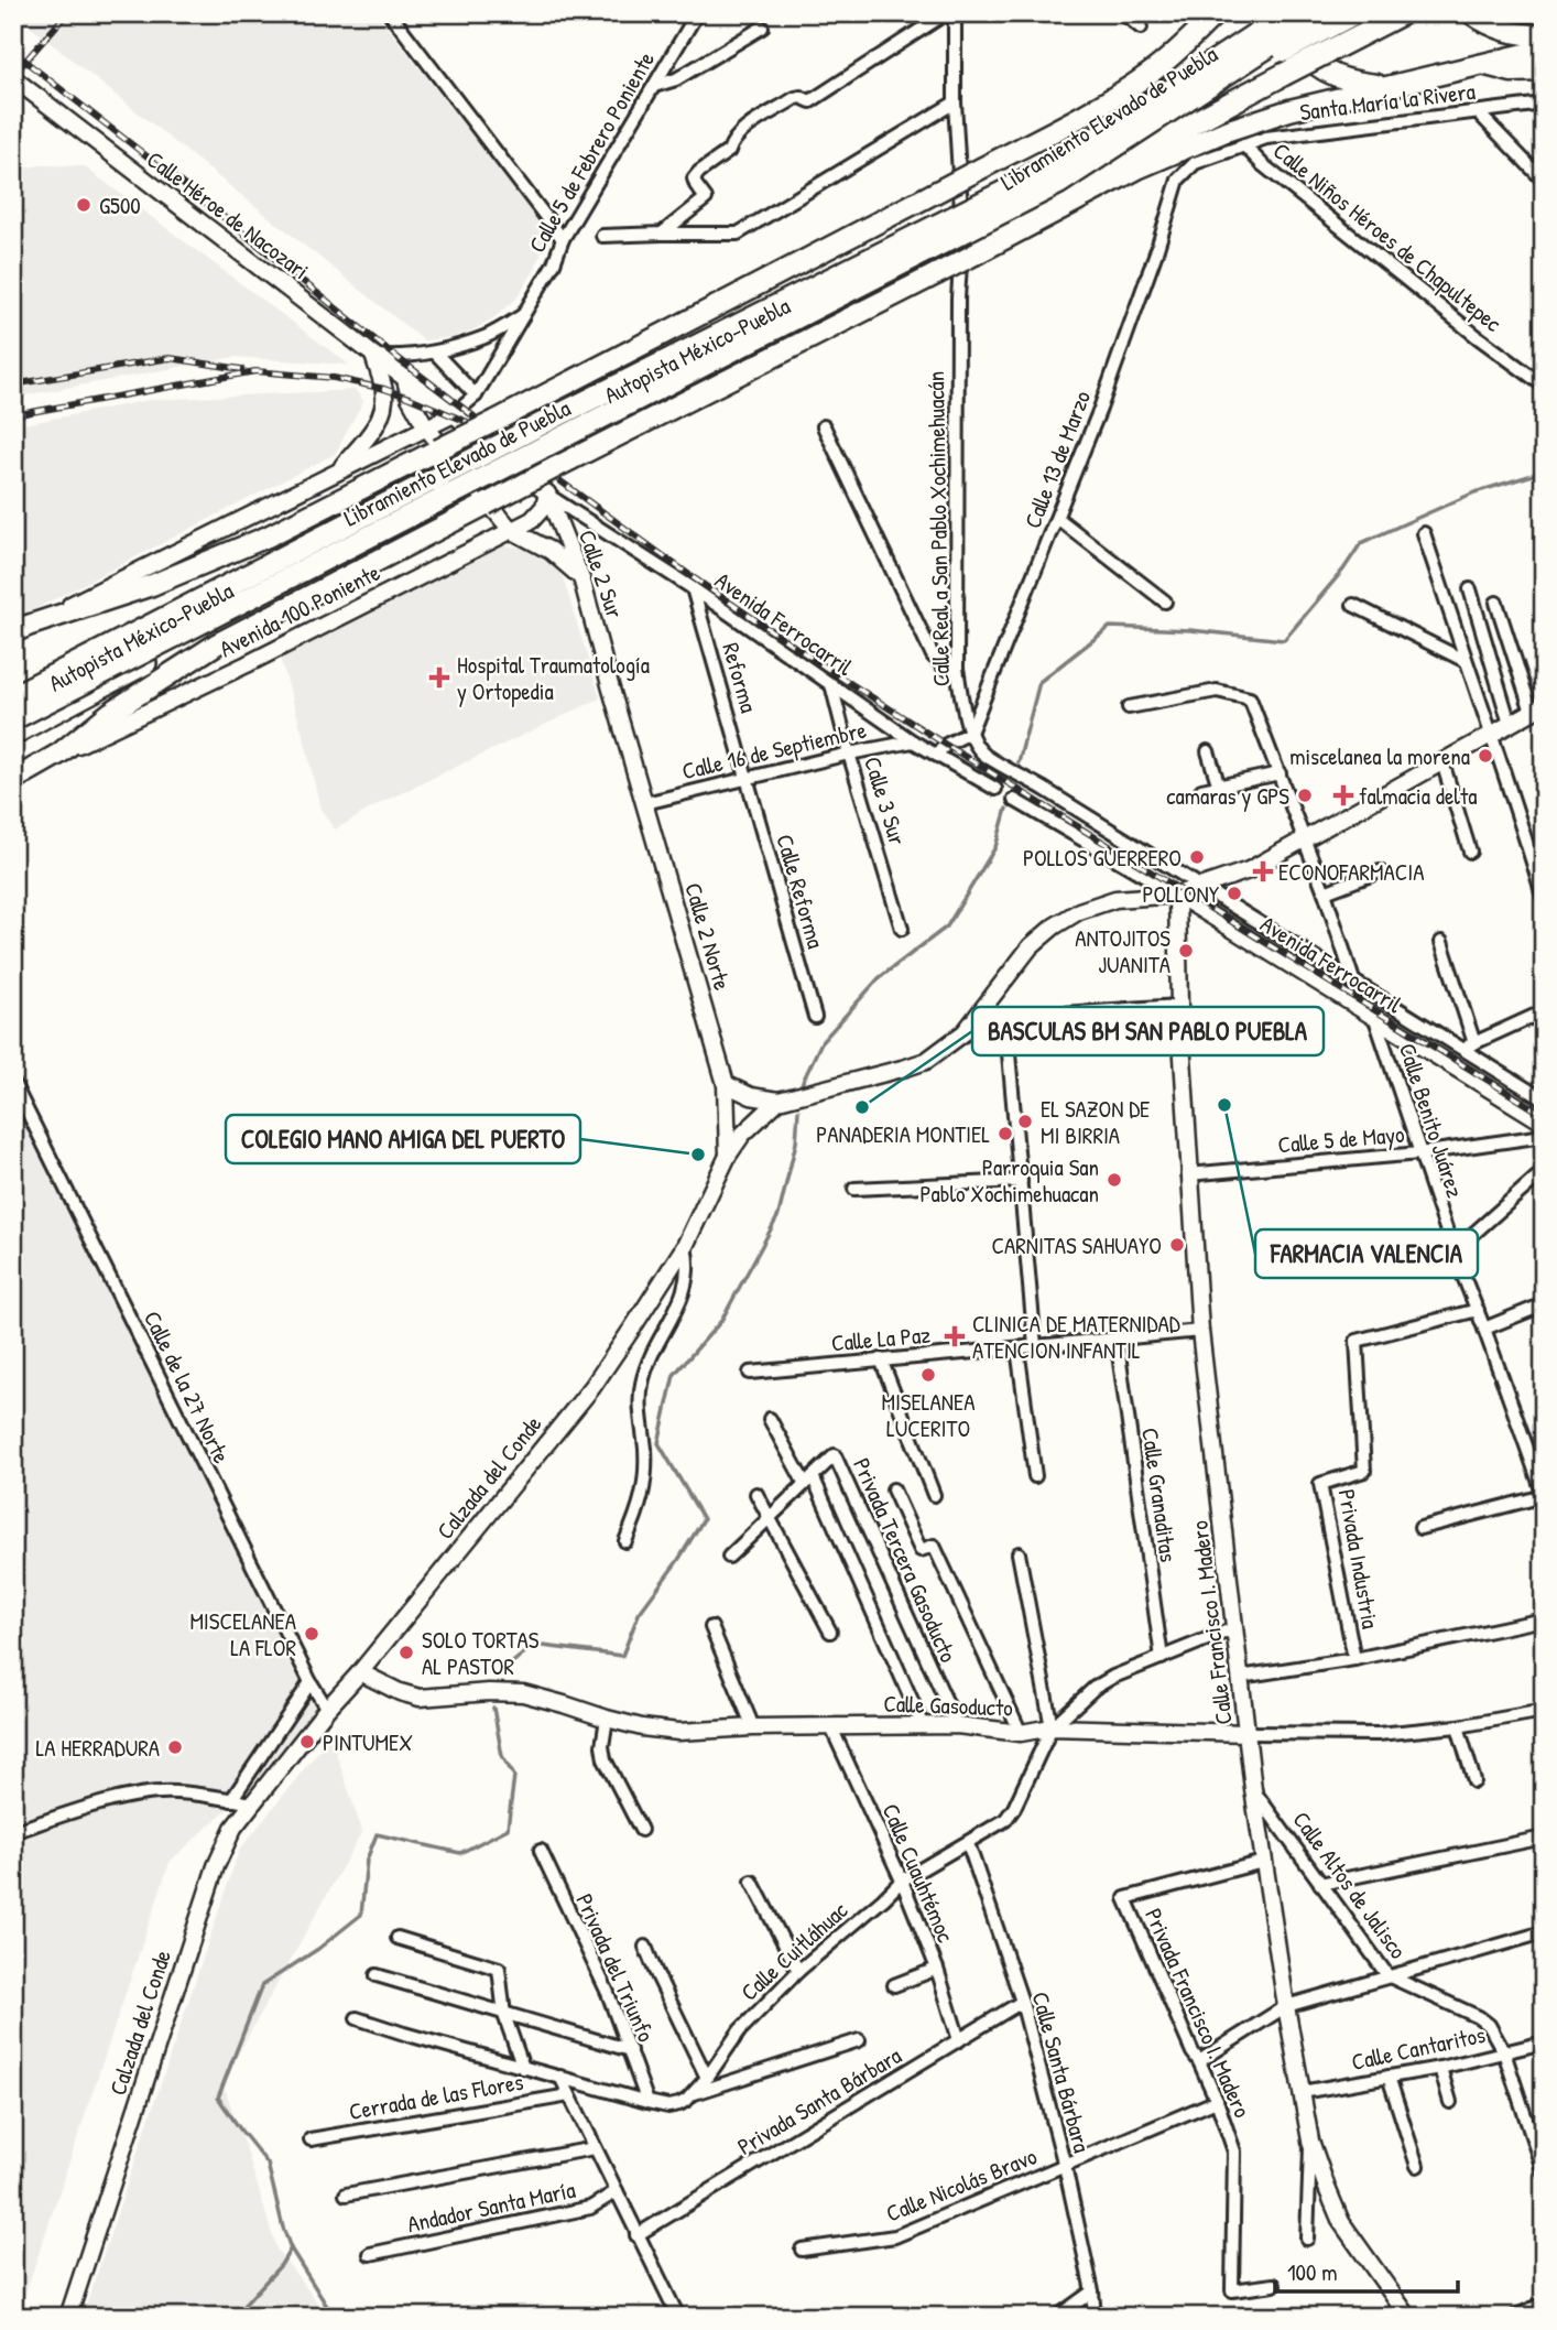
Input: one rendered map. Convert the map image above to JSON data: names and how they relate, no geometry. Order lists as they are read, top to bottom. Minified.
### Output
{"streets":{"highway":["Libramiento Elevado de Puebla","Autopista México-Puebla"],"street":["Santa María la Rivera","Calle 5 de Febrero Poniente","Calle Héroe de Nacozari","Calle Niños Héroes de Chapultepec","Calle 13 de Marzo","Calle Real a San Pablo Xochimehuacán","Calle 2 Sur","Avenida 100 Poniente","Avenida Ferrocarril","Reforma","Calle 16 de Septiembre","Calle 3 Sur","Calle Reforma","Calle 2 Norte","Calle Benito Juárez","Calle 5 de Mayo","Calle La Paz","Calle de la 27 Norte","Calzada del Conde","Calle Granaditas","Privada Industria","Privada Tercera Gasoducto","Calle Francisco I. Madero","Calle Gasoducto","Calle Cuauhtémoc","Calle Altos de Jalisco","Calle Cuitláhuac","Privada del Triunfo","Privada Francisco I. Madero","Calle Cantaritos","Calle Santa Bárbara","Cerrada de las Flores","Privada Santa Bárbara","Calle Nicolás Bravo","Andador Santa María"]},"crossings":[["Santa María la Rivera","Calle Niños Héroes de Chapultepec"],["Santa María la Rivera","Calle 13 de Marzo"],["Calle 5 de Febrero Poniente","Calle Héroe de Nacozari"],["Calle Héroe de Nacozari","Calle 2 Sur"],["Calle Héroe de Nacozari","Avenida 100 Poniente"],["Calle Héroe de Nacozari","Avenida Ferrocarril"],["Autopista México-Puebla","Calle Real a San Pablo Xochimehuacán"],["Calle 13 de Marzo","Calle Real a San Pablo Xochimehuacán"],["Calle Real a San Pablo Xochimehuacán","Calzada del Conde"],["Calle 2 Sur","Avenida 100 Poniente"],["Calle 2 Sur","Avenida Ferrocarril"],["Calle 2 Sur","Calle 16 de Septiembre"],["Calle 2 Sur","Calle 2 Norte"],["Avenida 100 Poniente","Avenida Ferrocarril"],["Avenida Ferrocarril","Reforma"],["Avenida Ferrocarril","Calle 16 de Septiembre"],["Avenida Ferrocarril","Calle 3 Sur"],["Avenida Ferrocarril","Calle Benito Juárez"],["Avenida Ferrocarril","Calzada del Conde"],["Avenida Ferrocarril","Calle Francisco I. Madero"],["Reforma","Calle 16 de Septiembre"],["Reforma","Calle Reforma"],["Calle 16 de Septiembre","Calle 3 Sur"],["Calle 16 de Septiembre","Calle Reforma"],["Calle 16 de Septiembre","Calle 2 Norte"],["Calle 2 Norte","Calzada del Conde"],["Calle Benito Juárez","Calle 5 de Mayo"],["Calle Benito Juárez","Privada Industria"],["Calle 5 de Mayo","Calle Francisco I. Madero"],["Calle La Paz","Calle Granaditas"],["Calle La Paz","Calle Francisco I. Madero"],["Calle de la 27 Norte","Calzada del Conde"],["Calzada del Conde","Calle Francisco I. Madero"],["Calzada del Conde","Calle Gasoducto"],["Privada Tercera Gasoducto","Calle Gasoducto"],["Calle Francisco I. Madero","Calle Gasoducto"],["Calle Francisco I. Madero","Calle Altos de Jalisco"],["Calle Francisco I. Madero","Privada Francisco I. Madero"],["Calle Francisco I. Madero","Calle Cantaritos"],["Calle Gasoducto","Calle Cuauhtémoc"],["Calle Gasoducto","Calle Cuitláhuac"],["Calle Cuauhtémoc","Calle Cuitláhuac"],["Calle Cuauhtémoc","Privada Santa Bárbara"],["Calle Altos de Jalisco","Calle Cantaritos"],["Calle Cuitláhuac","Calle Santa Bárbara"],["Calle Cuitláhuac","Privada Santa Bárbara"],["Privada Francisco I. Madero","Calle Nicolás Bravo"],["Calle Santa Bárbara","Privada Santa Bárbara"],["Calle Santa Bárbara","Calle Nicolás Bravo"]],"places":{"other":["G500","miscelanea la morena","camaras y GPS","POLLOS GUERRERO","POLLONY","ANTOJITOS JUANITA","FARMACIA VALENCIA","BASCULAS BM SAN PABLO PUEBLA","EL SAZON DE MI BIRRIA","PANADERIA MONTIEL","COLEGIO MANO AMIGA DEL PUERTO","Parroquia San Pablo Xochimehuacan","CARNITAS SAHUAYO","MISELANEA LUCERITO","MISCELANEA LA FLOR","SOLO TORTAS AL PASTOR","PINTUMEX","LA HERRADURA"],"health":["Hospital Traumatología y Ortopedia","falmacia delta","ECONOFARMACIA","CLINICA DE MATERNIDAD ATENCION INFANTIL"]},"scale_bar":"100 m"}
